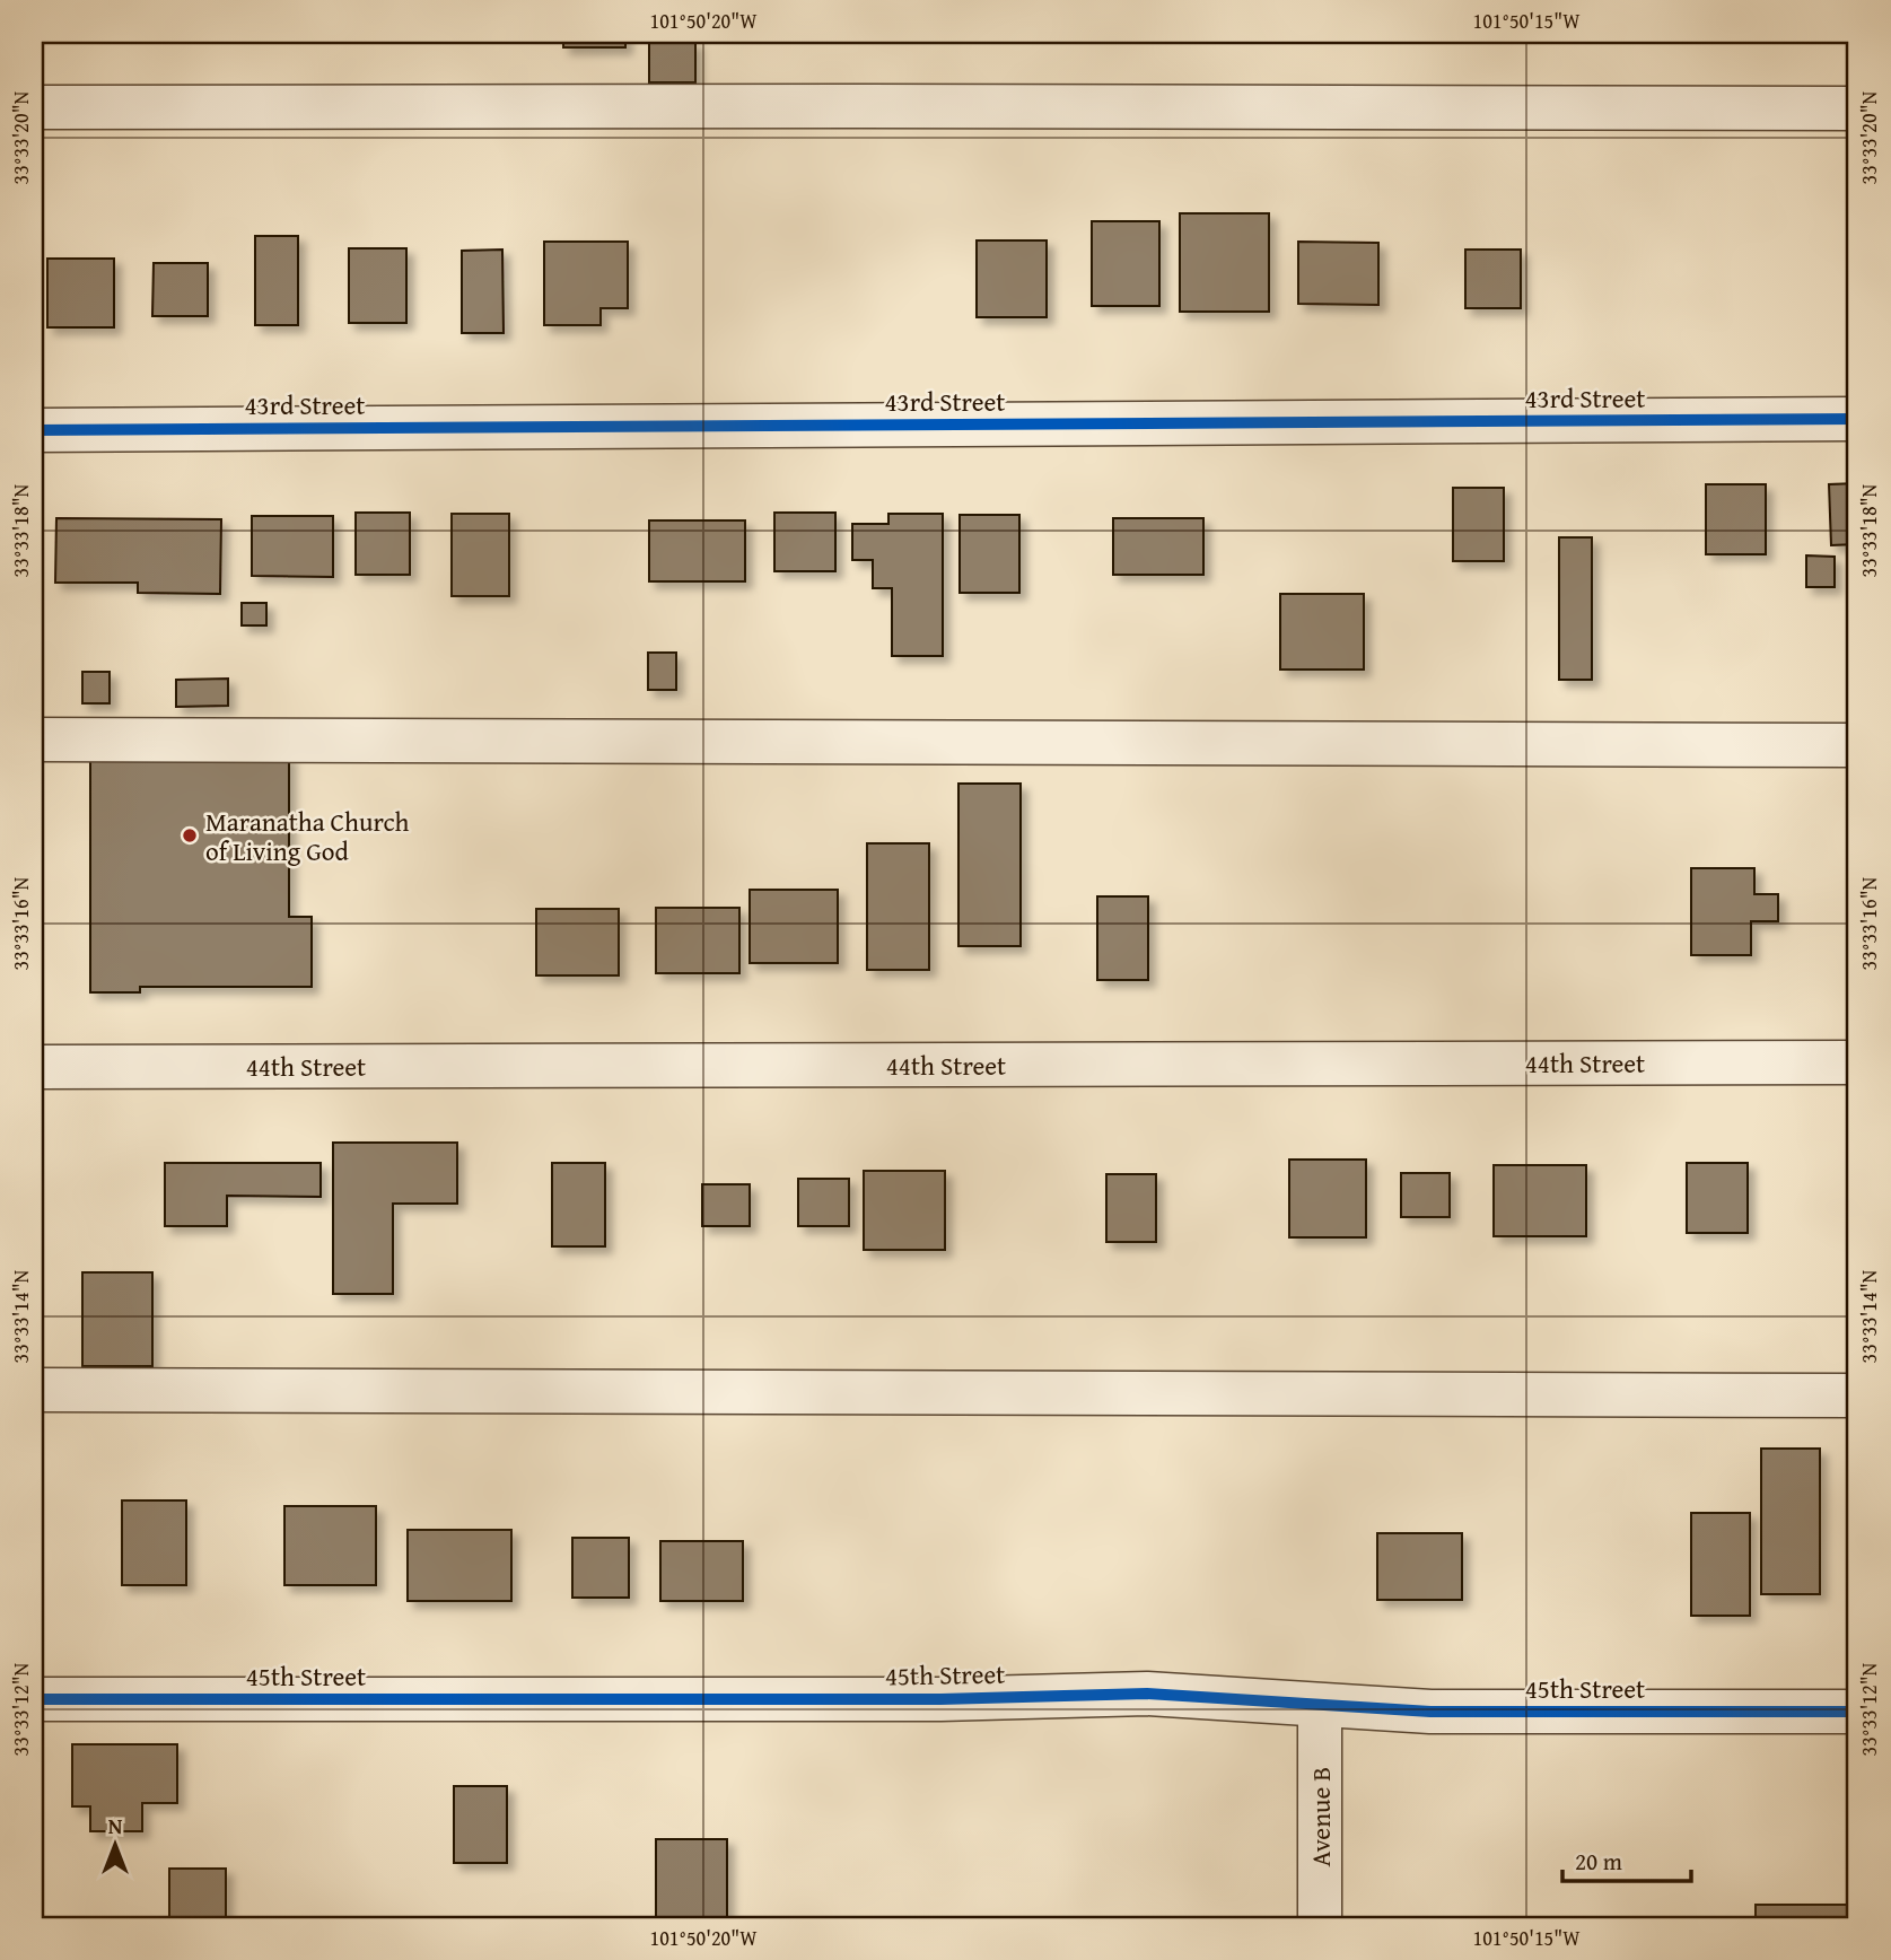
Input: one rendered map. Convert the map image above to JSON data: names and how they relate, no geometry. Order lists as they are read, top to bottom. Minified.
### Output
{"streets":{"street":["43rd Street","44th Street","45th Street","Avenue B"]},"crossings":[["45th Street","Avenue B"]],"places":["Maranatha Church of Living God"],"scale_bar":"20 m","north":"top","coordinates":["101°50'20\"W","101°50'15\"W","33°33'20\"N","33°33'18\"N","33°33'16\"N","33°33'14\"N","33°33'12\"N"]}
